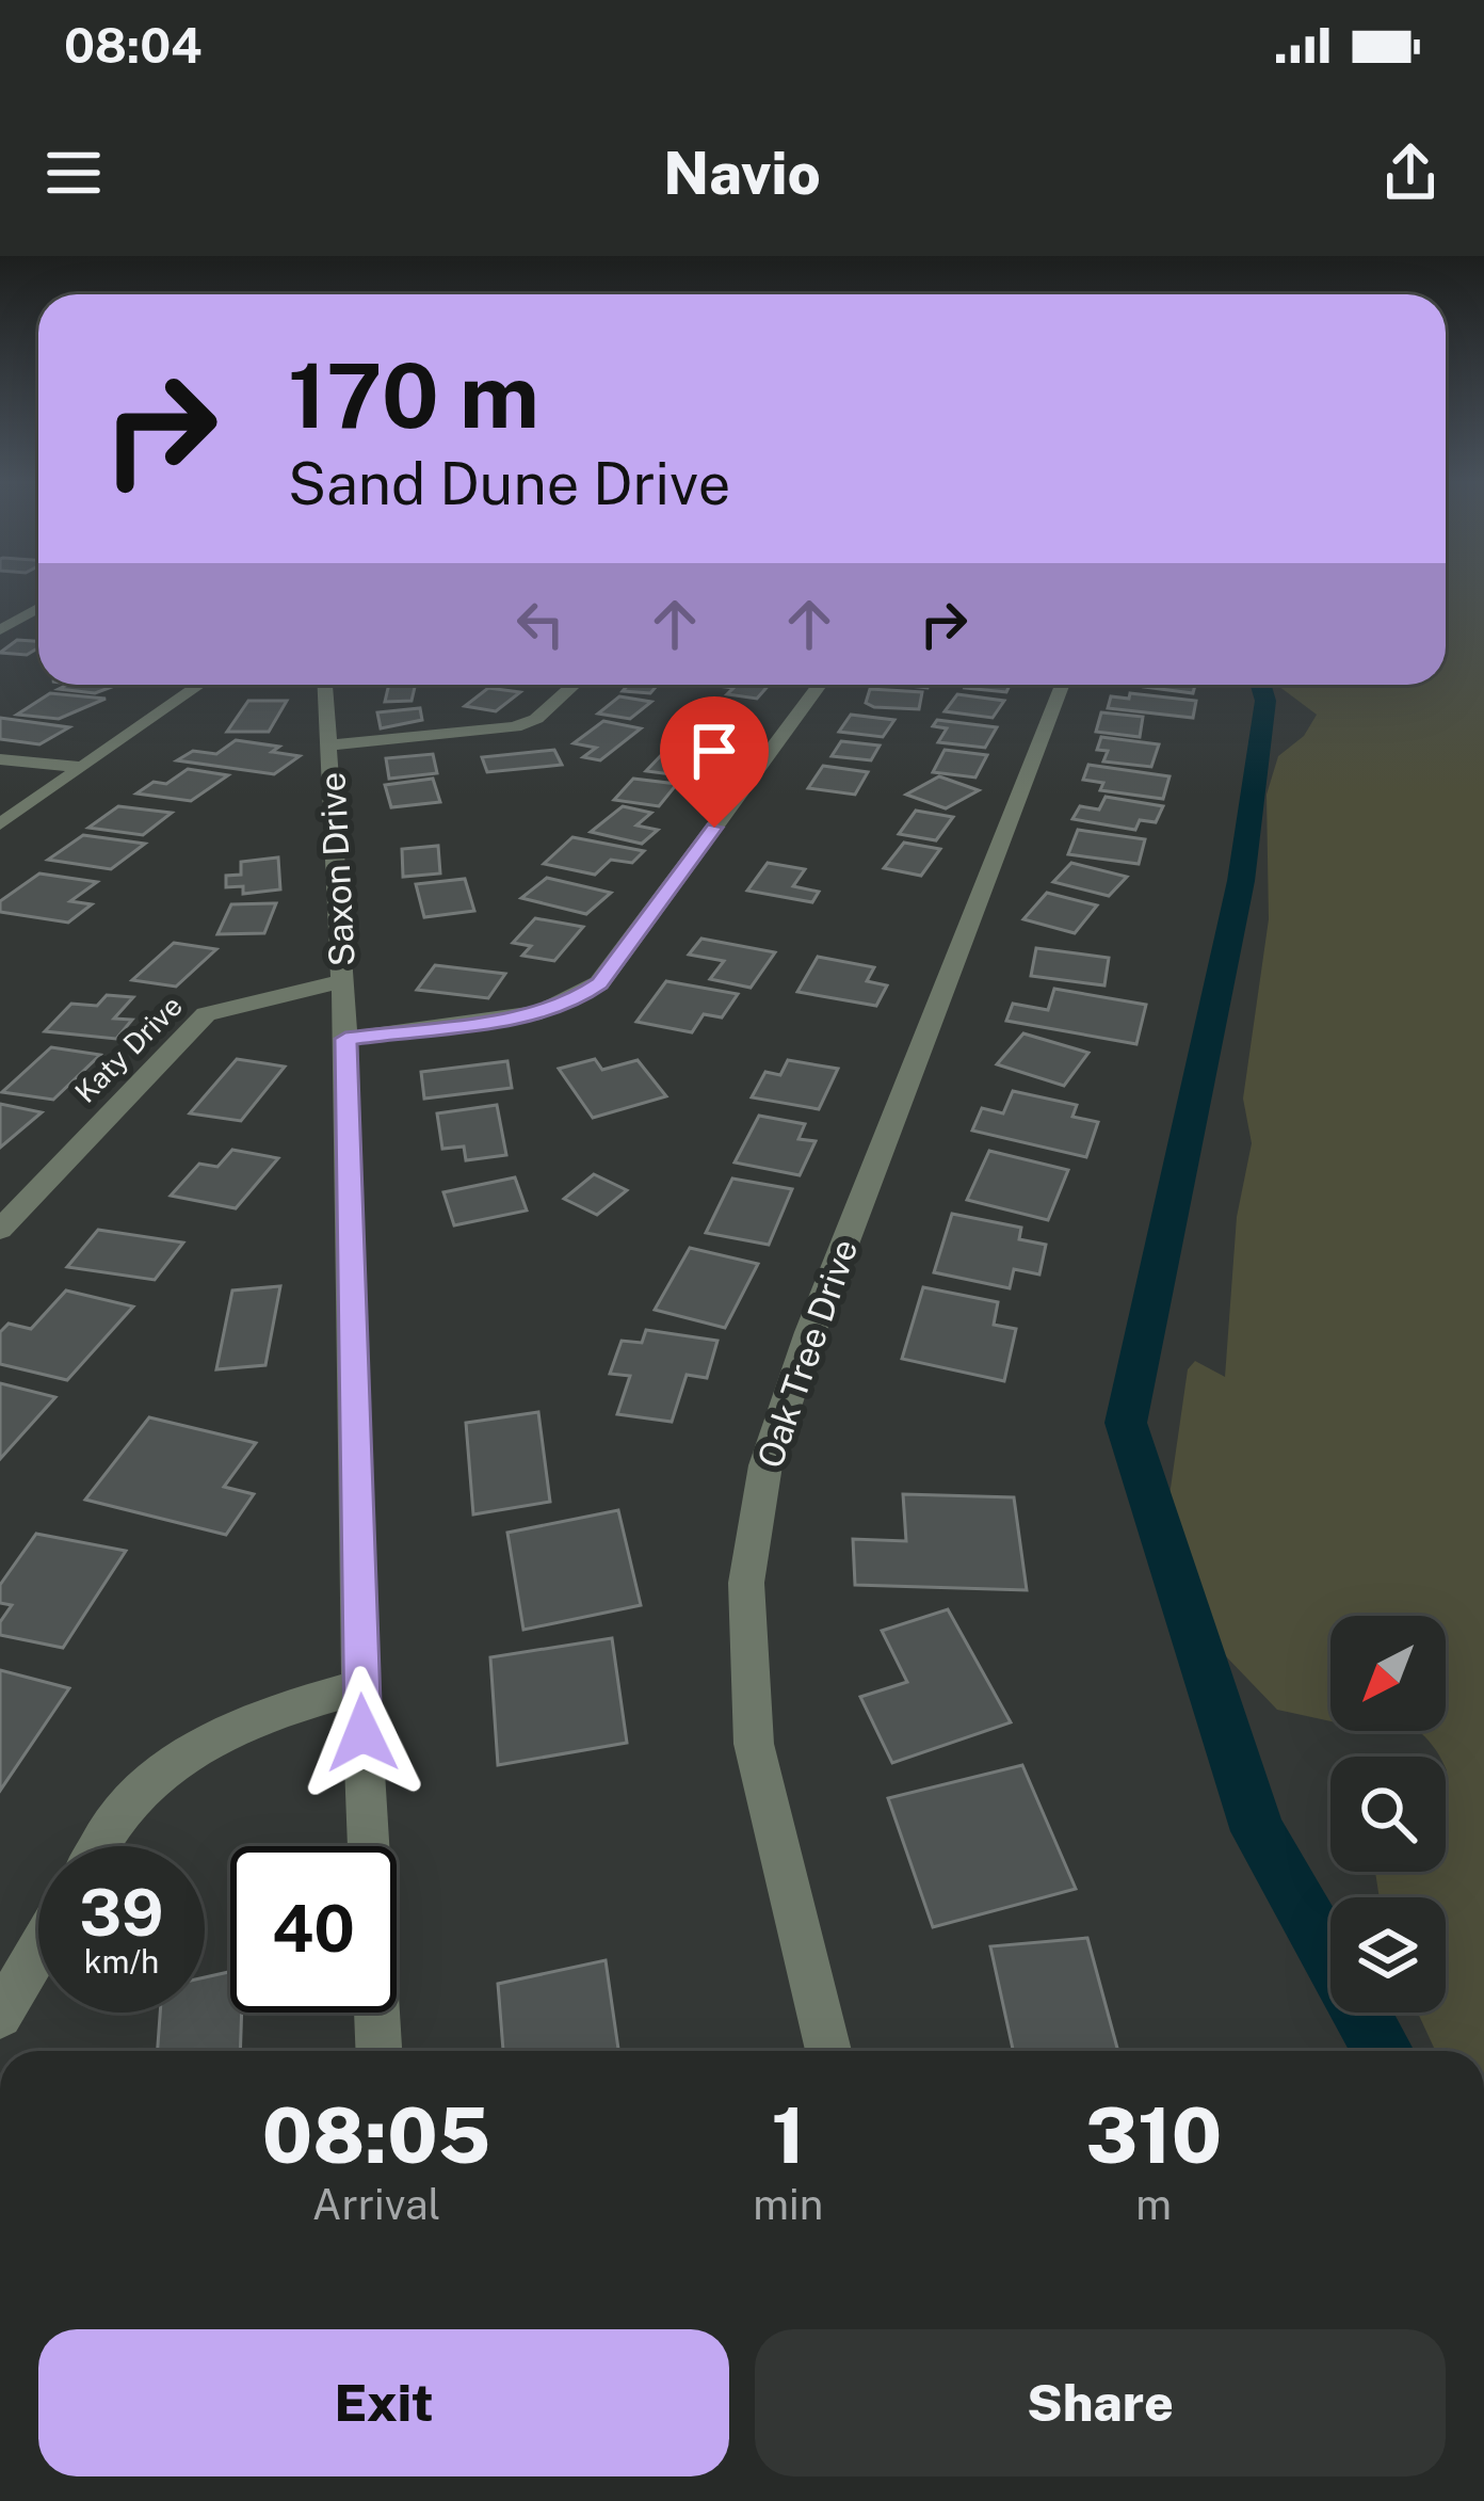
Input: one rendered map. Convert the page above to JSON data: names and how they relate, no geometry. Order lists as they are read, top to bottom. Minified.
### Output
{"streets":{"street":["Saxon Drive","Katy Drive","Oak Tree Drive"]},"crossings":[["Saxon Drive","Katy Drive"]],"north":"bottom left","page":{"status":"08:04","header":"Navio","turn":["170 m","Sand Dune Drive"],"speed":"39 km/h","limit":"40","eta":["08:05","Arrival","1","min","310","m"],"buttons":["Exit","Share"]}}
